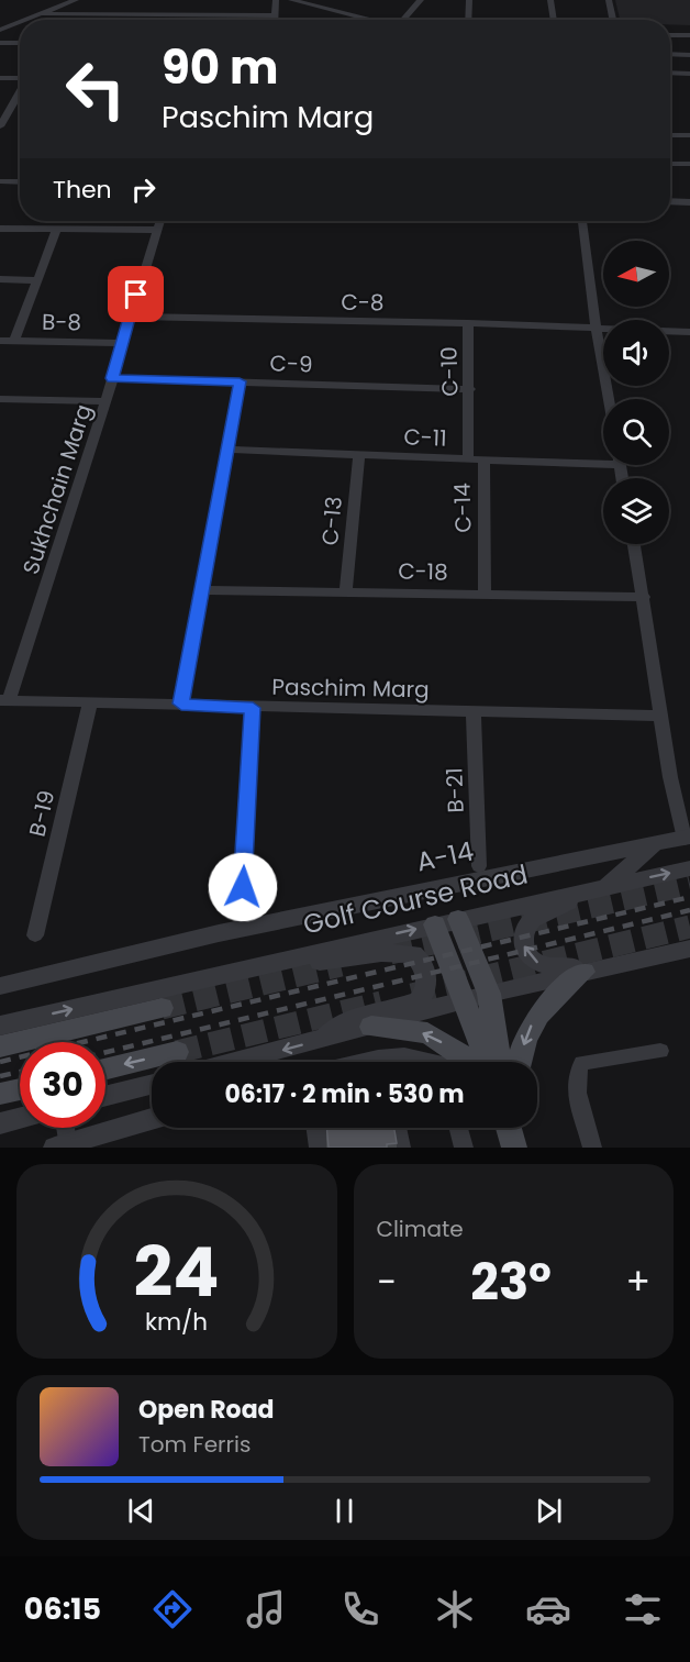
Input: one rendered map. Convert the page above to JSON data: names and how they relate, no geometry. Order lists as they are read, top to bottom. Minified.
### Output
{"streets":{"street":["C-8","B-8","C-9","C-10","C-11","Sukhchain Marg","C-14","C-13","C-18","Paschim Marg","B-21","B-19","A-14","Golf Course Road"]},"crossings":[["C-8","C-10"],["C-8","Sukhchain Marg"],["B-8","Sukhchain Marg"],["C-9","C-10"],["C-9","Sukhchain Marg"],["C-10","C-11"],["C-11","C-14"],["C-11","C-13"],["Sukhchain Marg","Paschim Marg"],["C-14","C-18"],["C-13","C-18"],["Paschim Marg","B-21"],["Paschim Marg","B-19"]],"north":"left","page":{"turn":["90 m","Paschim Marg"],"then":"Then","limit":"30","trip":"06:17 · 2 min · 530 m","tile":"Climate","heat":["−","23°","+"],"song":["Open Road","Tom Ferris"],"tabs":"06:15","gauge":["24","km/h"]}}
